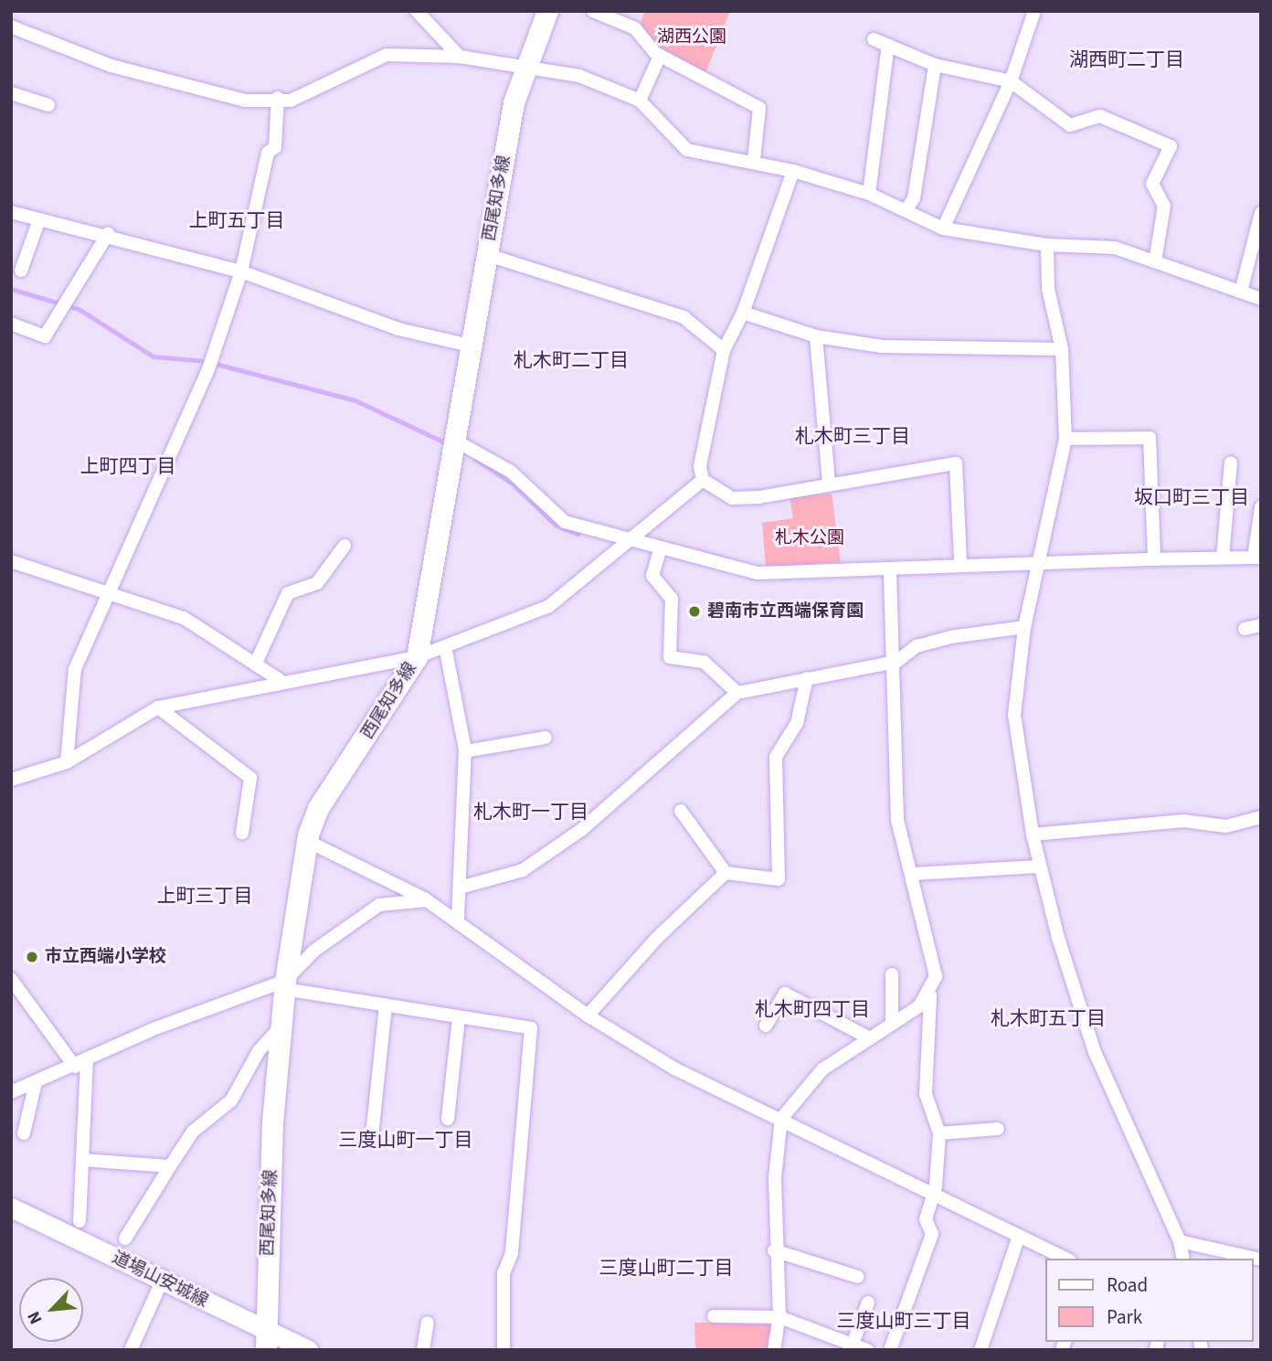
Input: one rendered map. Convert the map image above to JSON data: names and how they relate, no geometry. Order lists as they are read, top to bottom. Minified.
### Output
{"streets":{"main road":["西尾知多線","道場山安城線"]},"crossings":[["西尾知多線","道場山安城線"]],"districts":["湖西町二丁目","上町五丁目","札木町二丁目","札木町三丁目","上町四丁目","坂口町三丁目","札木町一丁目","上町三丁目","札木町四丁目","札木町五丁目","三度山町一丁目","三度山町二丁目","三度山町三丁目"],"parks":["湖西公園","札木公園"],"places":["碧南市立西端保育園","市立西端小学校"],"legend":["Road","Park"],"north":"bottom left"}
